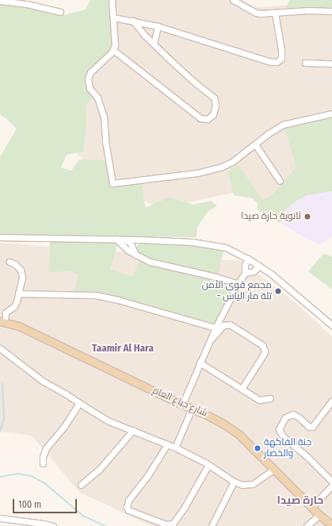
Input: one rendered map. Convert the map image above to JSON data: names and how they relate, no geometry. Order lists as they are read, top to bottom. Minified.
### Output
{"streets":{"main road":["شارع جباع العام"]},"districts":["Taamir Al Hara","حارة صيدا"],"places":["ثانوية حارة صيدا","مجمع قوى الأمن - تلة مار الياس","جنة الفاكهة والخضار"],"scale_bar":"100 m"}
